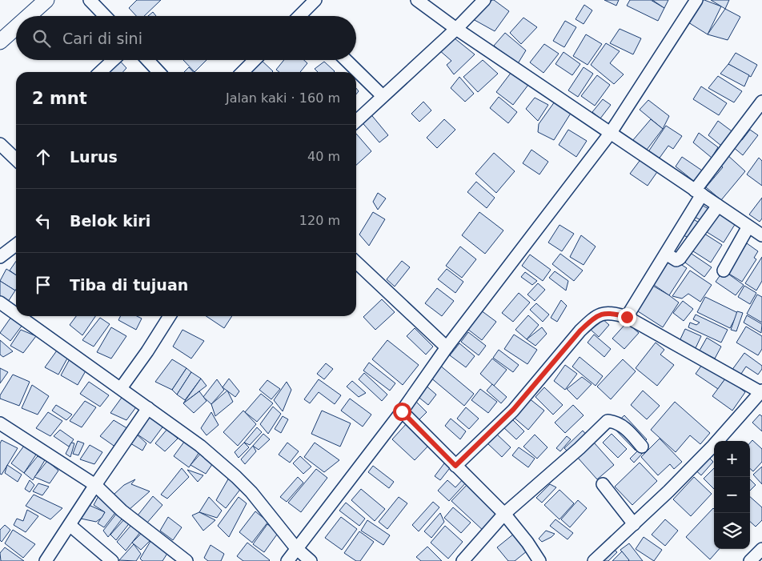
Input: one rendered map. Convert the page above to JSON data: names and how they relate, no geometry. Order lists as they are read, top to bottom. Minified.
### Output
{"page":{"search":"Cari di sini","heading":["2 mnt","Jalan kaki · 160 m"],"list":[["Lurus","40 m"],["Belok kiri","120 m"],"Tiba di tujuan"],"map_buttons":["+","−"]}}
